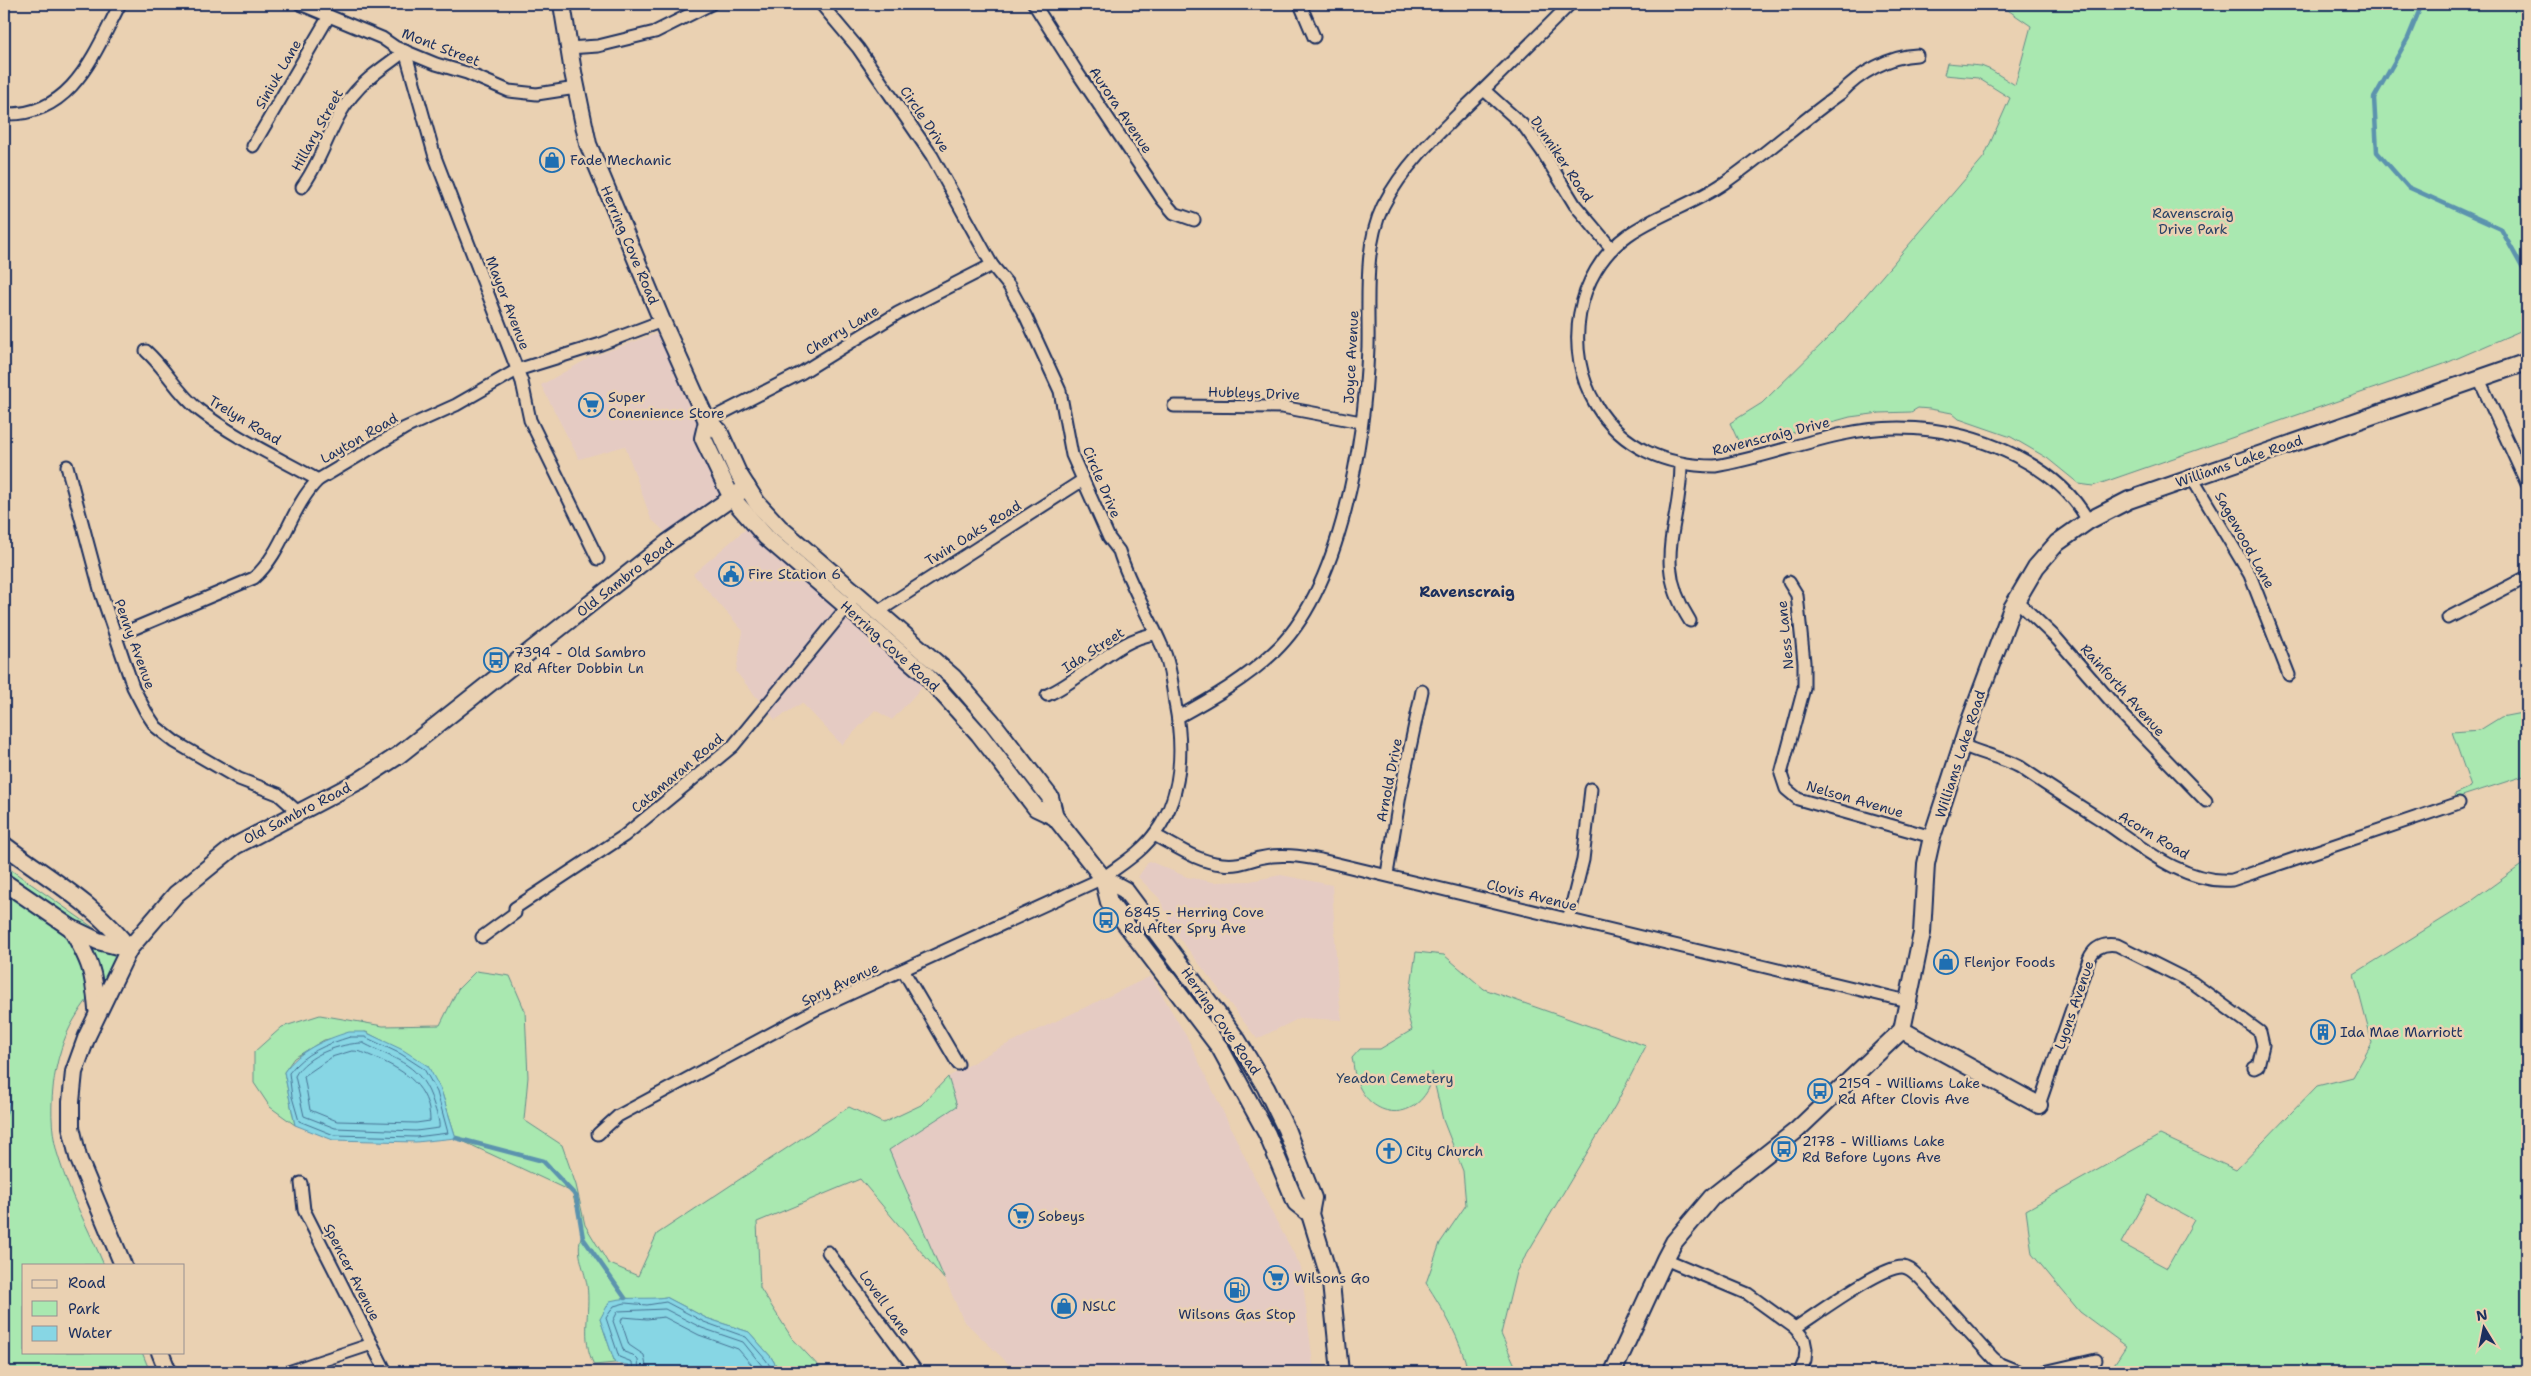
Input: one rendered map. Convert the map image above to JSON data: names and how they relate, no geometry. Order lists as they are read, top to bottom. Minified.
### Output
{"streets":{"main road":["Herring Cove Road","Williams Lake Road","Old Sambro Road","Lyons Avenue"],"street":["Mont Street","Siniuk Lane","Aurora Avenue","Circle Drive","Hillary Street","Dunniker Road","Mayor Avenue","Cherry Lane","Joyce Avenue","Hubleys Drive","Trelyn Road","Ravenscraig Drive","Layton Road","Twin Oaks Road","Sagewood Lane","Ness Lane","Penny Avenue","Ida Street","Rainforth Avenue","Catamaran Road","Arnold Drive","Nelson Avenue","Acorn Road","Clovis Avenue","Spry Avenue","Spencer Avenue","Lovell Lane"]},"crossings":[["Mont Street","Siniuk Lane"],["Mont Street","Hillary Street"],["Mont Street","Herring Cove Road"],["Mont Street","Mayor Avenue"],["Circle Drive","Herring Cove Road"],["Circle Drive","Cherry Lane"],["Circle Drive","Joyce Avenue"],["Circle Drive","Twin Oaks Road"],["Circle Drive","Ida Street"],["Circle Drive","Clovis Avenue"],["Circle Drive","Spry Avenue"],["Hillary Street","Mayor Avenue"],["Dunniker Road","Joyce Avenue"],["Dunniker Road","Ravenscraig Drive"],["Herring Cove Road","Cherry Lane"],["Herring Cove Road","Layton Road"],["Herring Cove Road","Twin Oaks Road"],["Herring Cove Road","Old Sambro Road"],["Herring Cove Road","Catamaran Road"],["Herring Cove Road","Spry Avenue"],["Mayor Avenue","Layton Road"],["Joyce Avenue","Hubleys Drive"],["Trelyn Road","Layton Road"],["Ravenscraig Drive","Williams Lake Road"],["Layton Road","Penny Avenue"],["Williams Lake Road","Sagewood Lane"],["Williams Lake Road","Rainforth Avenue"],["Williams Lake Road","Nelson Avenue"],["Williams Lake Road","Acorn Road"],["Williams Lake Road","Clovis Avenue"],["Williams Lake Road","Lyons Avenue"],["Old Sambro Road","Penny Avenue"],["Ness Lane","Nelson Avenue"],["Arnold Drive","Clovis Avenue"]],"districts":["Ravenscraig"],"parks":["Ravenscraig Drive Park","Yeadon Cemetery"],"places":{"shop":["Fade Mechanic","Flenjor Foods","NSLC"],"supermarket":["Super Conenience Store","Sobeys","Wilsons Go"],"public building":["Fire Station 6"],"bus stop":["7394 - Old Sambro Rd After Dobbin Ln","6845 - Herring Cove Rd After Spry Ave","2159 - Williams Lake Rd After Clovis Ave","2178 - Williams Lake Rd Before Lyons Ave"],"building":["Ida Mae Marriott"],"church":["City Church"],"fuel station":["Wilsons Gas Stop"]},"legend":["Road","Park","Water"],"north":"top"}
